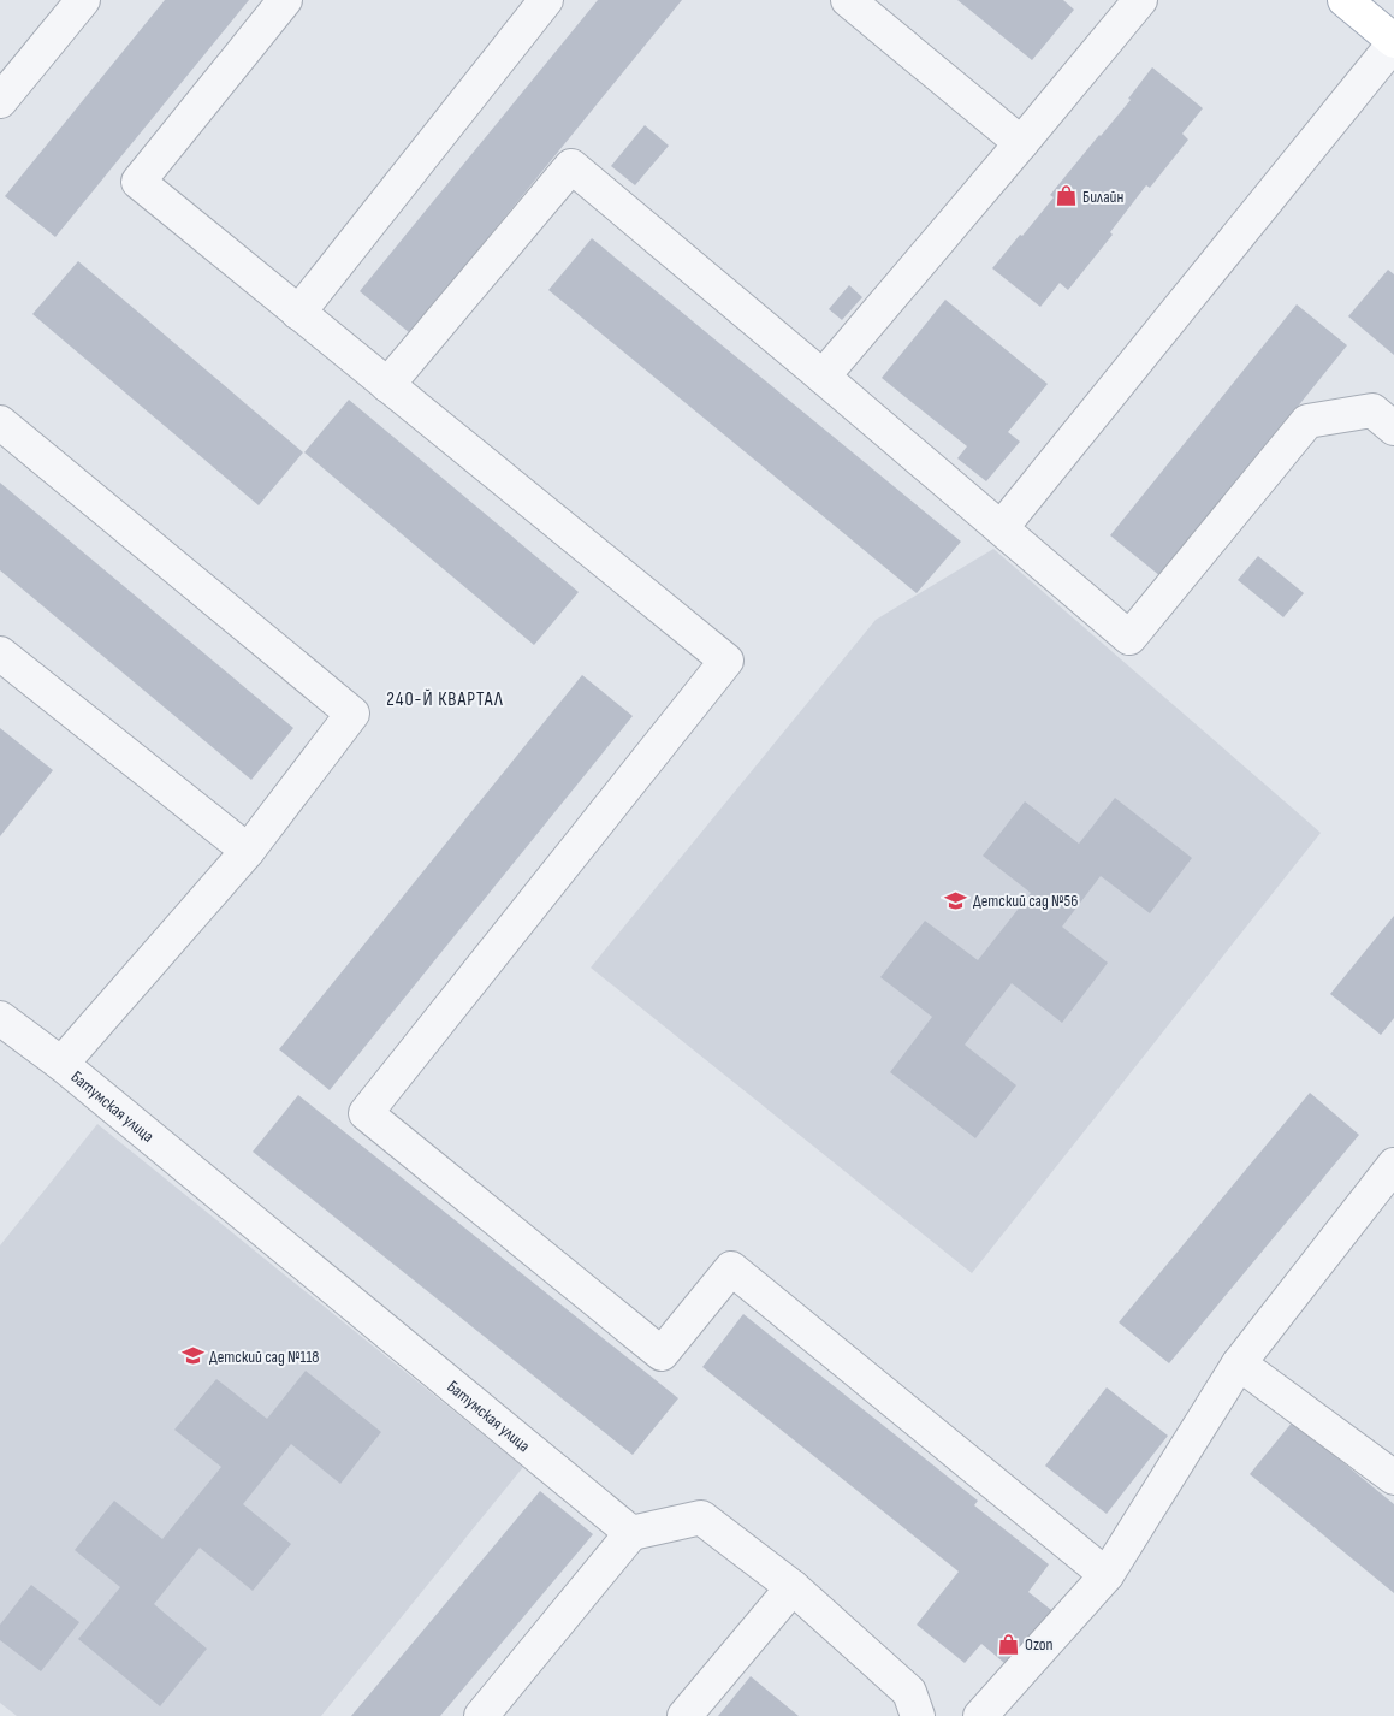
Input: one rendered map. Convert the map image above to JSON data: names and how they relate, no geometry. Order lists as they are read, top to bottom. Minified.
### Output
{"streets":{"street":["Батумская улица"]},"districts":["240-Й КВАРТАЛ"],"places":{"shop":["Билайн","Ozon"],"school or university":["Детский сад №56","Детский сад №118"]}}
